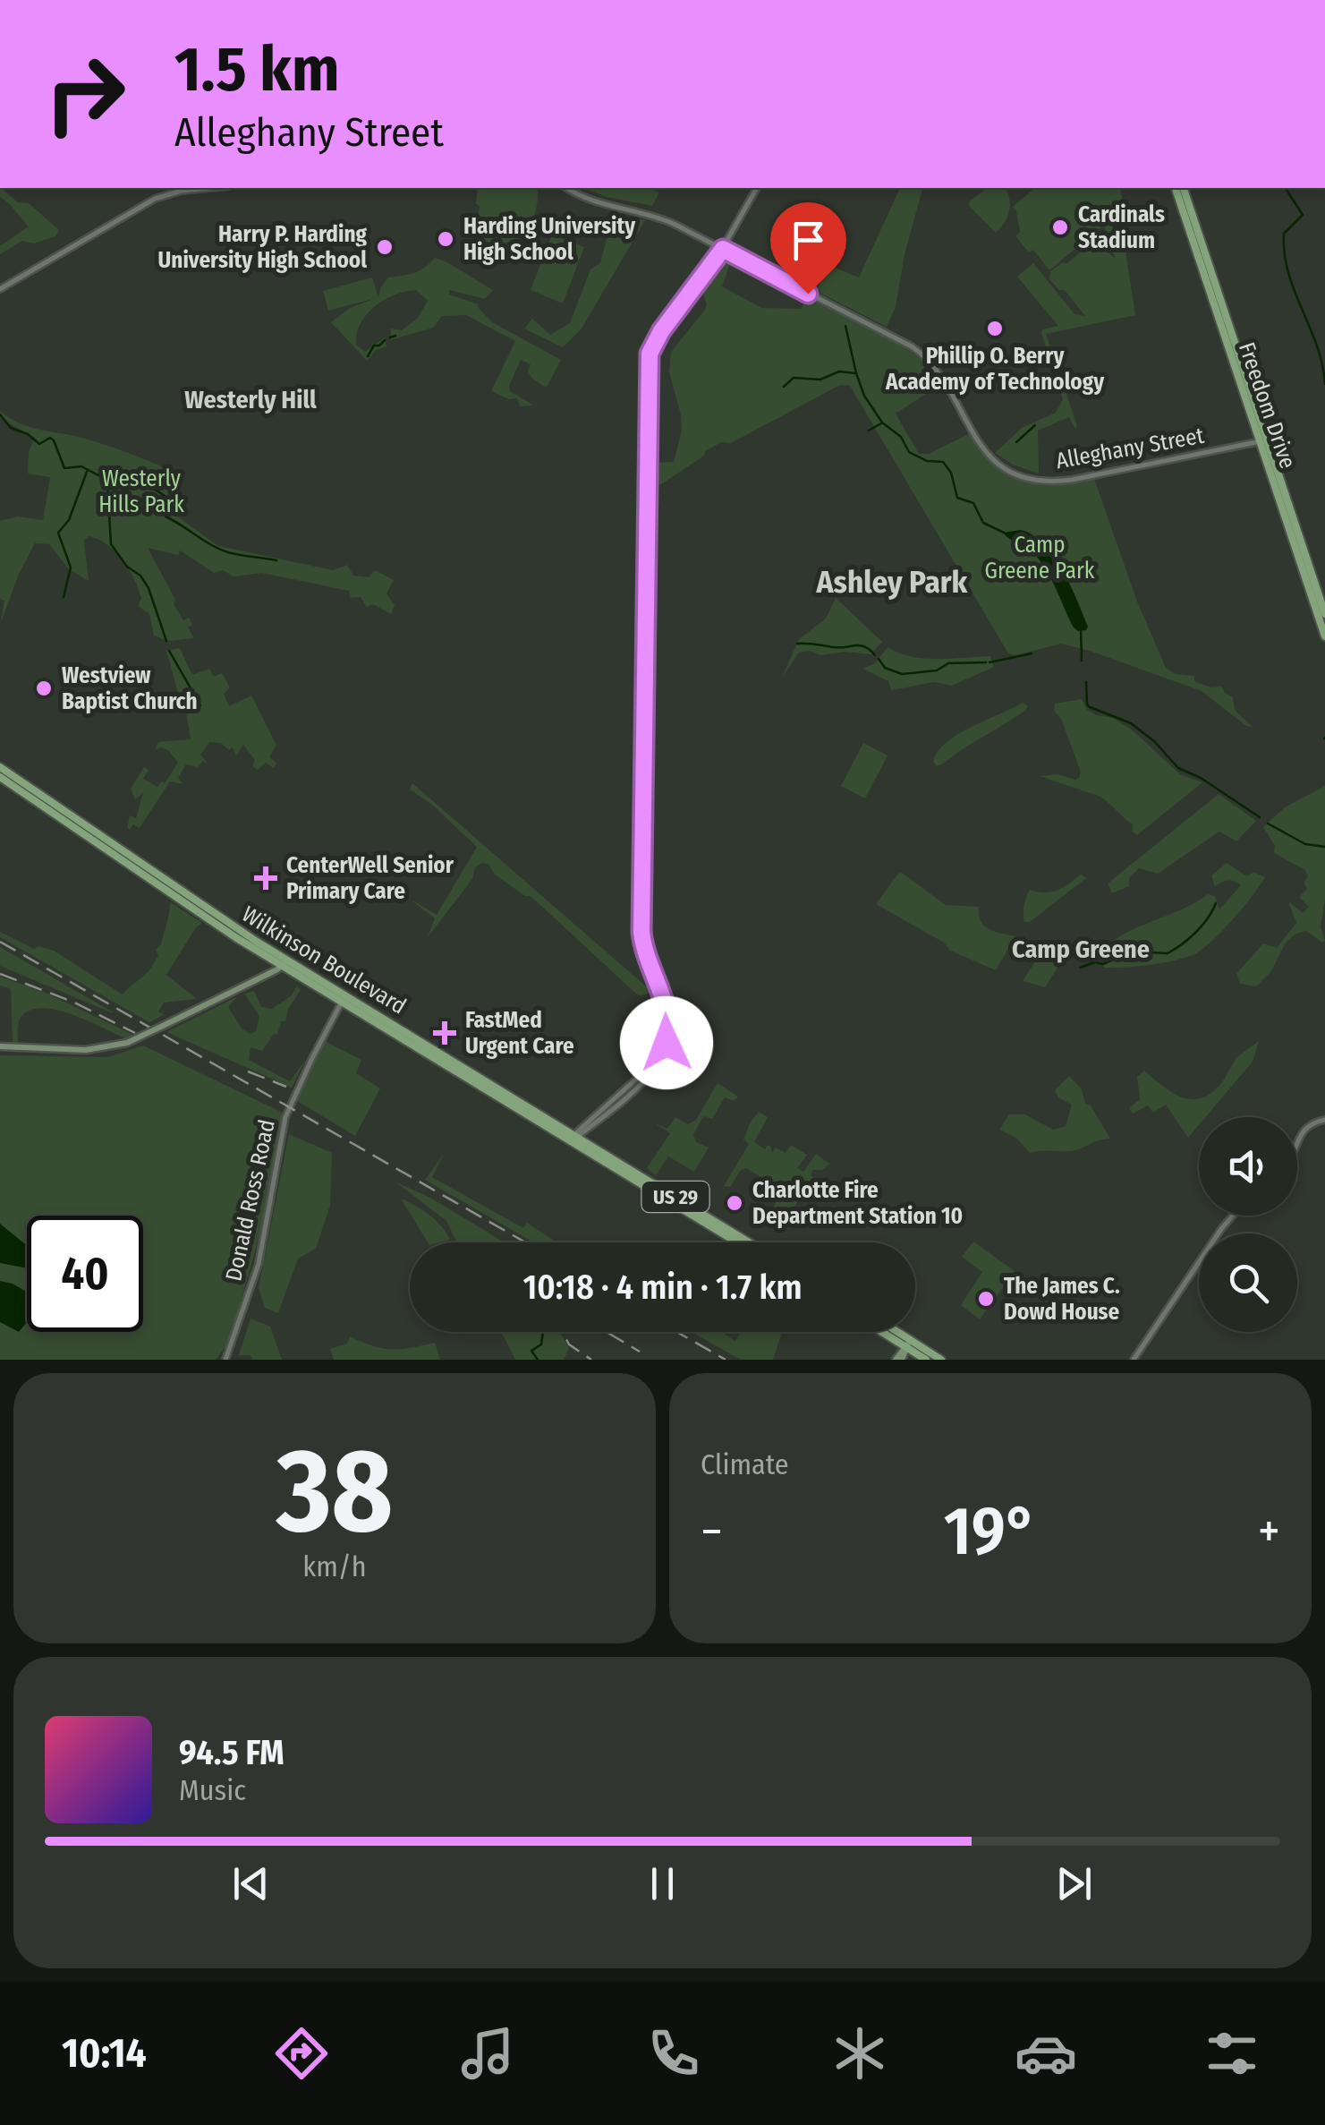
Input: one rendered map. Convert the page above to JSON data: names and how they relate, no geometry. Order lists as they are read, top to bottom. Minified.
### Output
{"streets":{"main road":["Freedom Drive","Wilkinson Boulevard","US 29"],"street":["Alleghany Street","Donald Ross Road"]},"crossings":[["Freedom Drive","Alleghany Street"],["Wilkinson Boulevard","Donald Ross Road"]],"districts":["Westerly Hill","Ashley Park","Camp Greene"],"parks":["Westerly Hills Park","Camp Greene Park"],"places":{"other":["Cardinals Stadium","Harding University High School","Harry P. Harding University High School","Phillip O. Berry Academy of Technology","Westview Baptist Church","Charlotte Fire Department Station 10","The James C. Dowd House"],"health":["CenterWell Senior Primary Care","FastMed Urgent Care"]},"page":{"turn":["1.5 km","Alleghany Street"],"limit":"40","trip":"10:18 · 4 min · 1.7 km","tile":[["38","km/h"],"Climate"],"heat":["−","19°","+"],"song":["94.5 FM","Music"],"tabs":"10:14"}}
